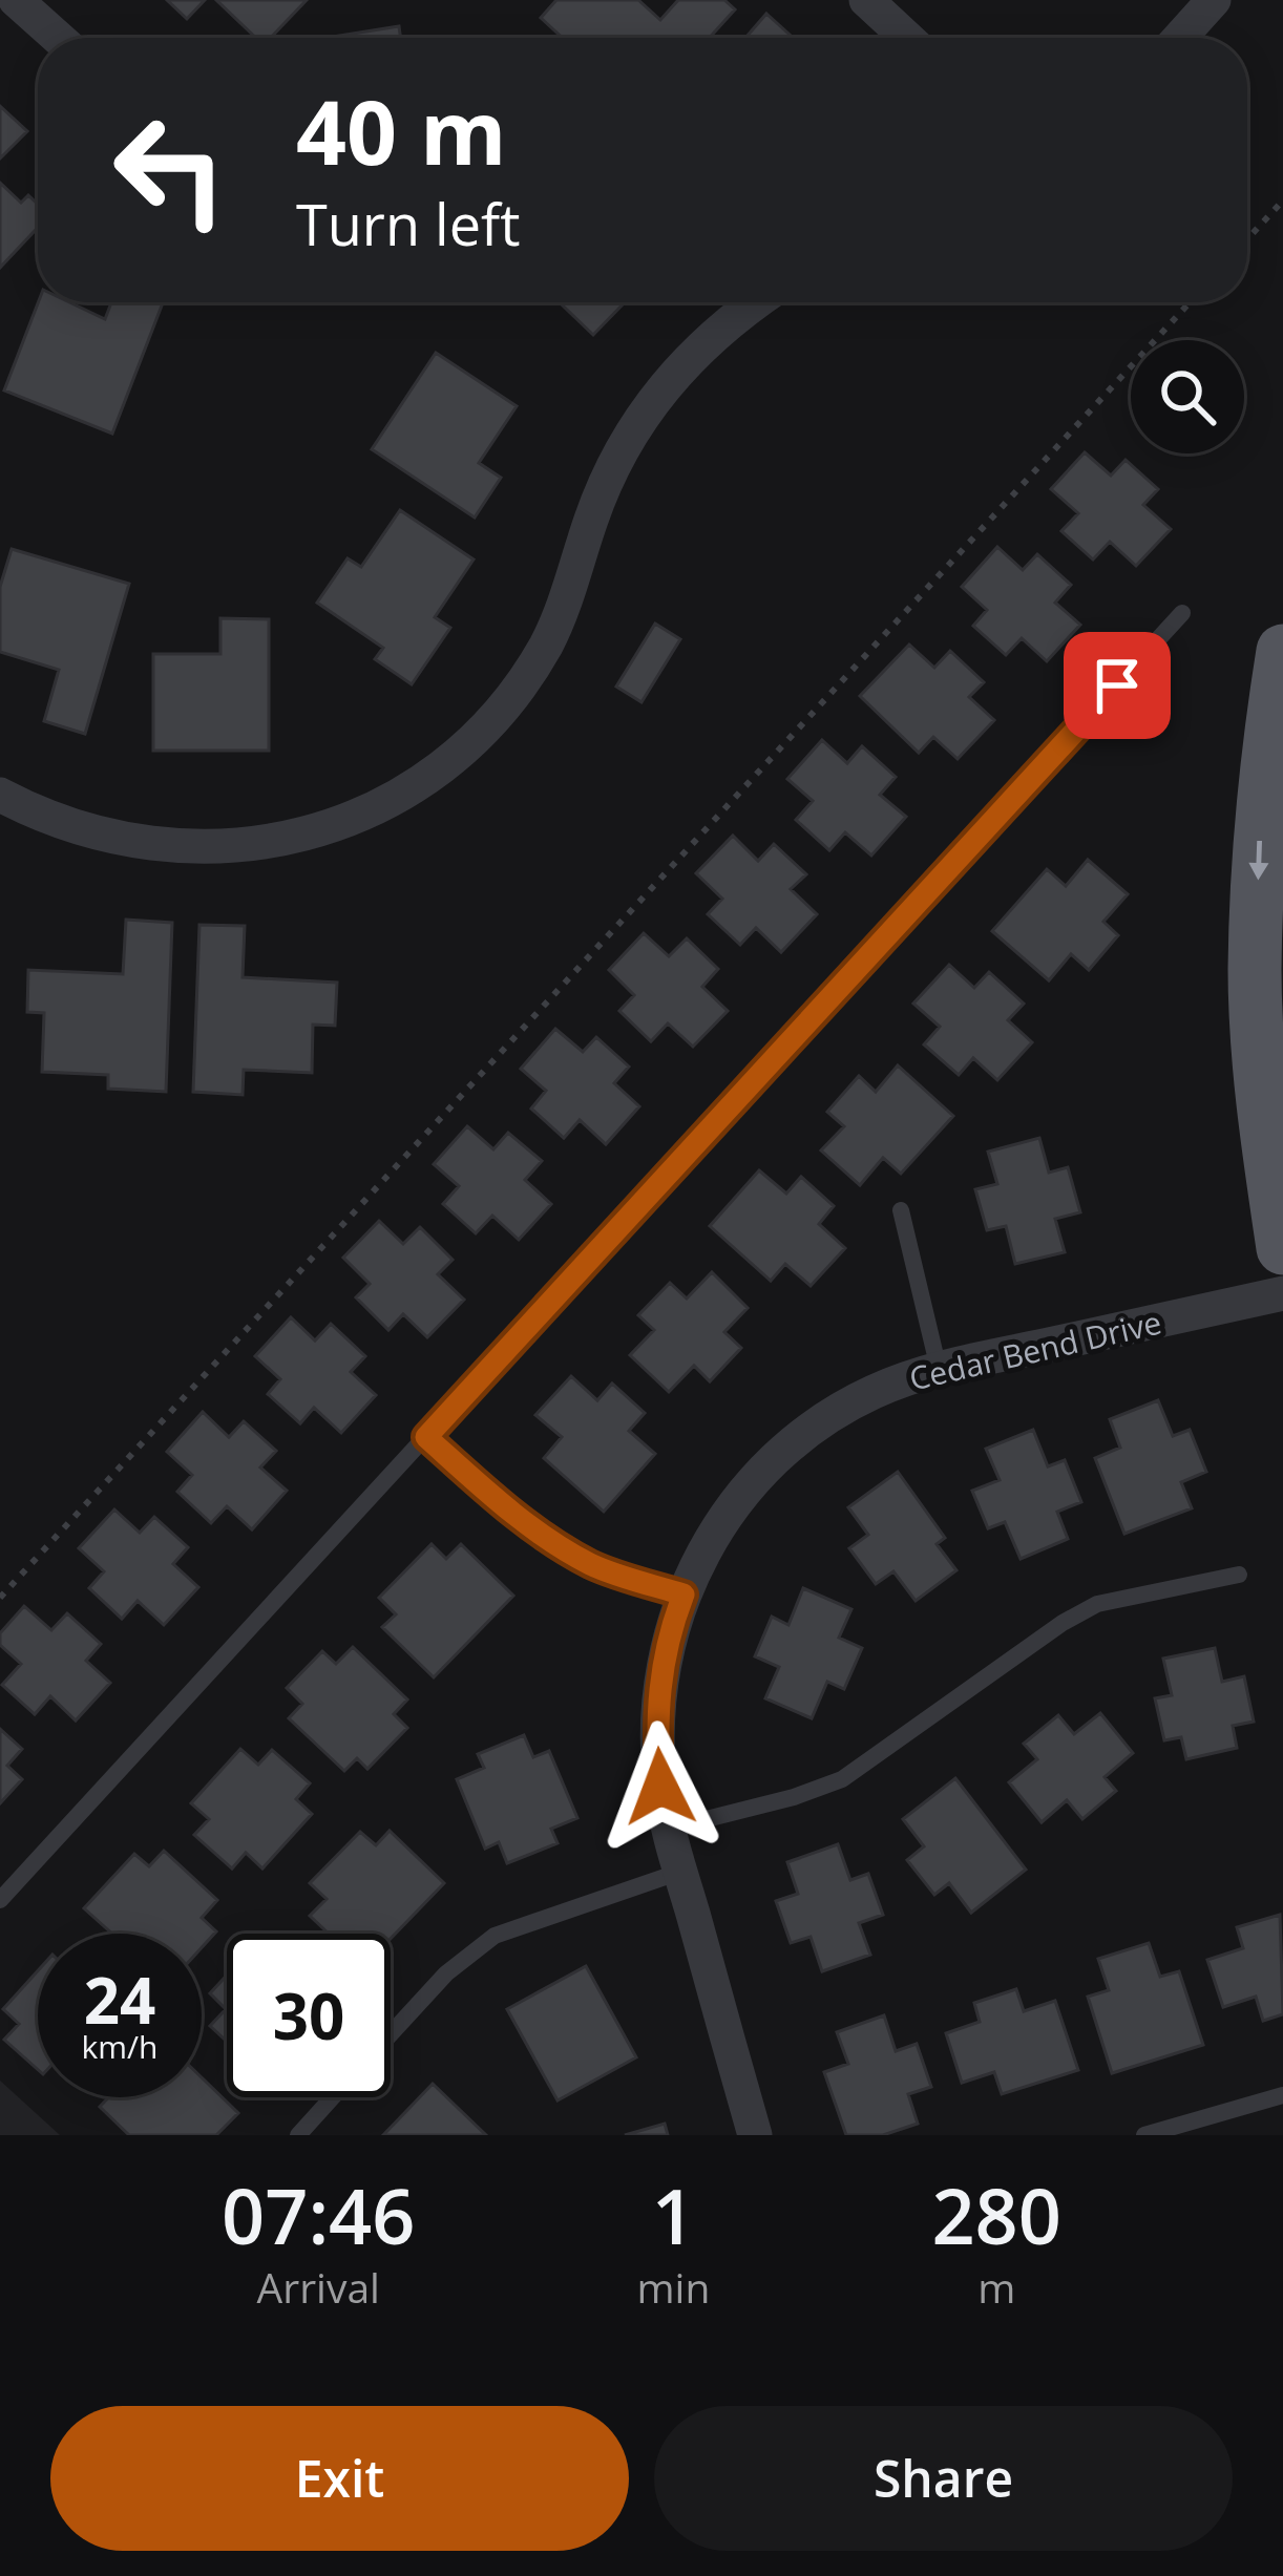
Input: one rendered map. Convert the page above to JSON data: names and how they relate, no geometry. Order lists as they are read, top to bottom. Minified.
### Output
{"streets":{"street":["Cedar Bend Drive"]},"page":{"turn":["40 m","Turn left"],"speed":"24 km/h","limit":"30","eta":["07:46","Arrival","1","min","280","m"],"buttons":["Exit","Share"]}}
